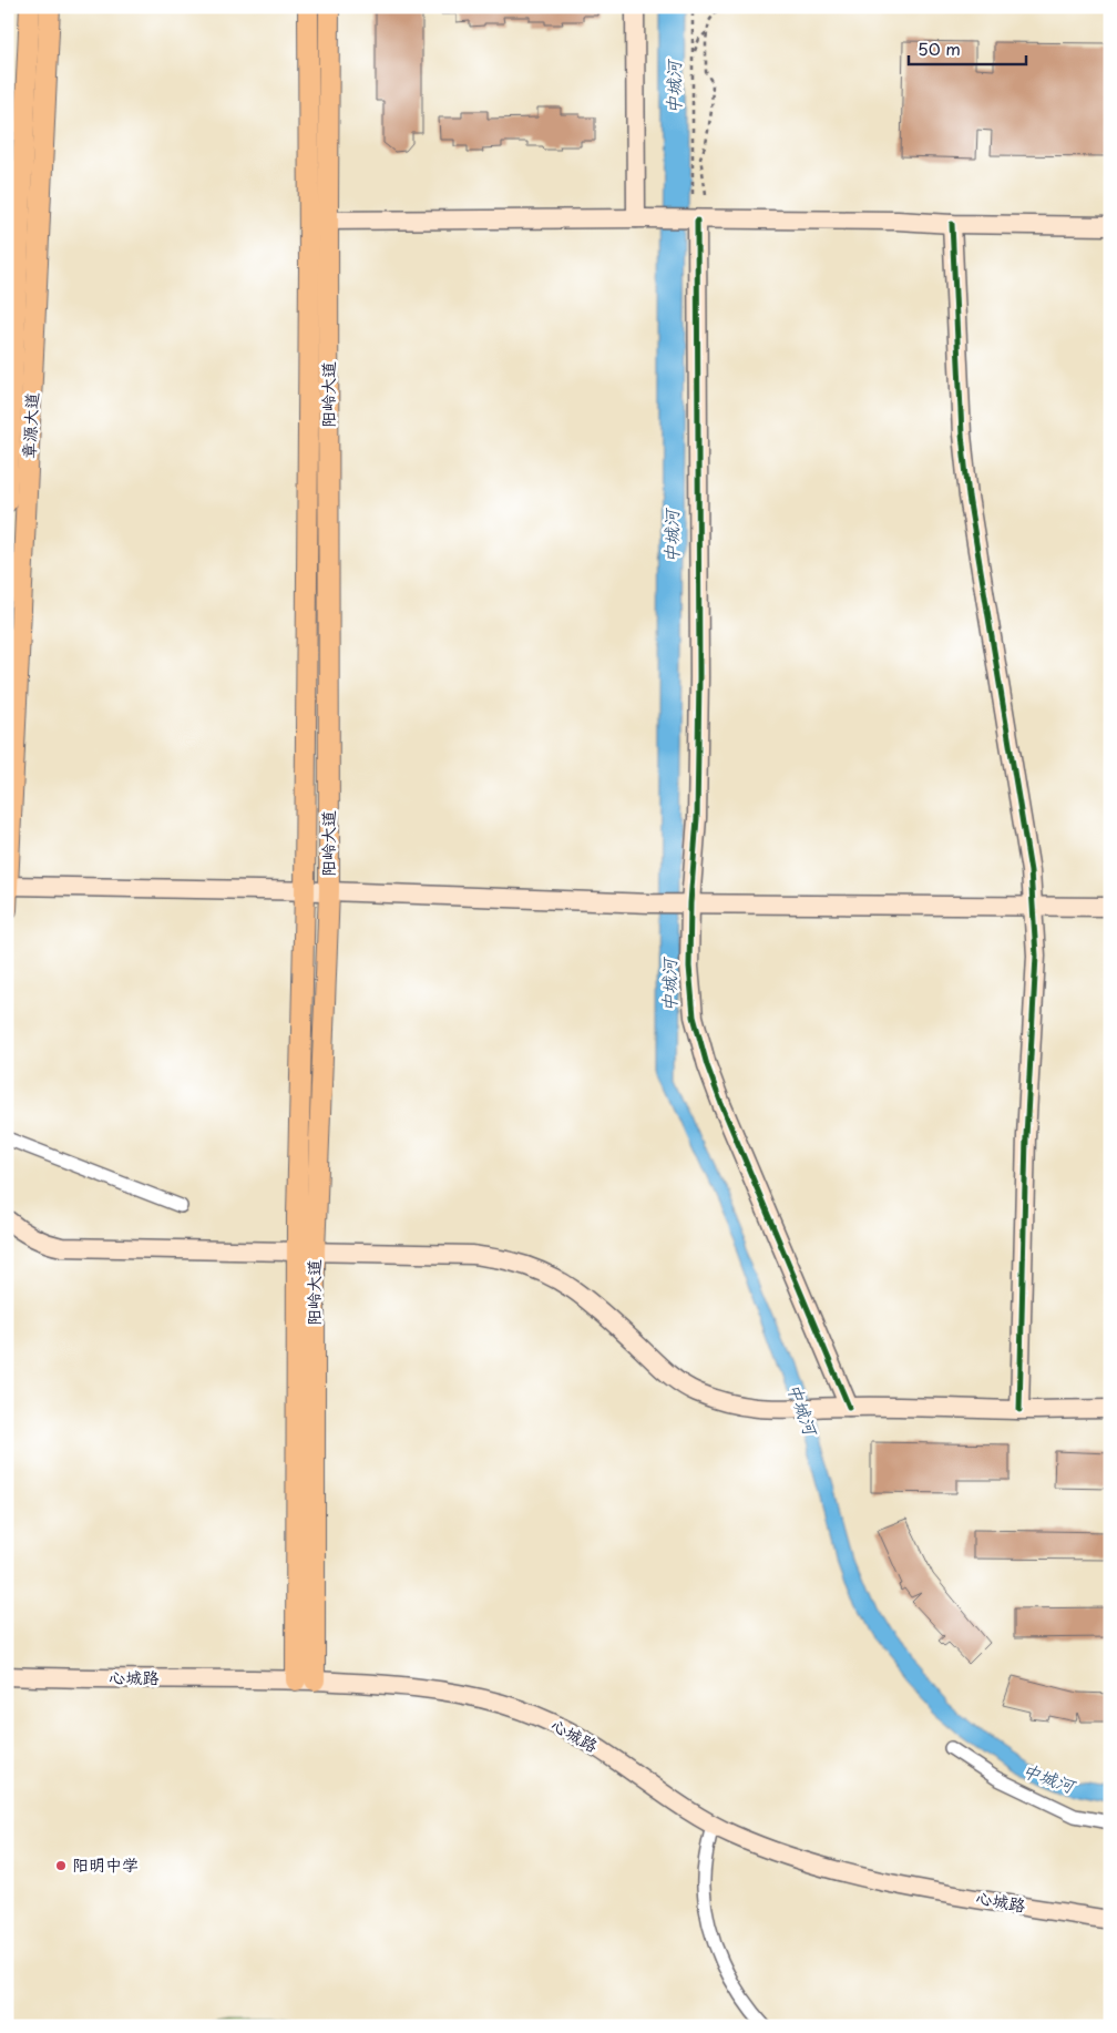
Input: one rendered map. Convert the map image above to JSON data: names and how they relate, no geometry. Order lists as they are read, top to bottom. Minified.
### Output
{"streets":{"main road":["阳岭大道","章源大道"],"street":["心城路"]},"crossings":[["阳岭大道","心城路"]],"water":["中城河"],"places":["阳明中学"],"scale_bar":"50 m"}
